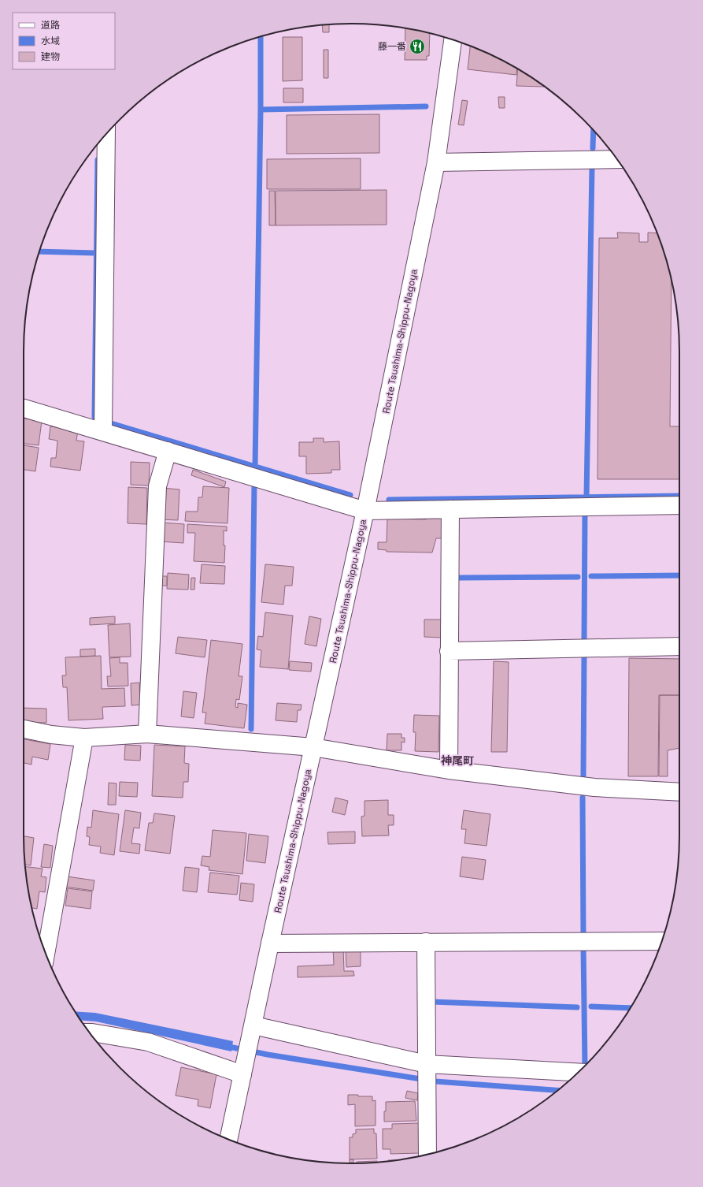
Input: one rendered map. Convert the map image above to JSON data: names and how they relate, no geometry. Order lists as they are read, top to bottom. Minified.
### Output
{"streets":{"street":["Route Tsushima-Shippu-Nagoya"]},"districts":["神尾町"],"places":{"restaurant":["藤一番"]},"legend":["道路","水域","建物"]}
